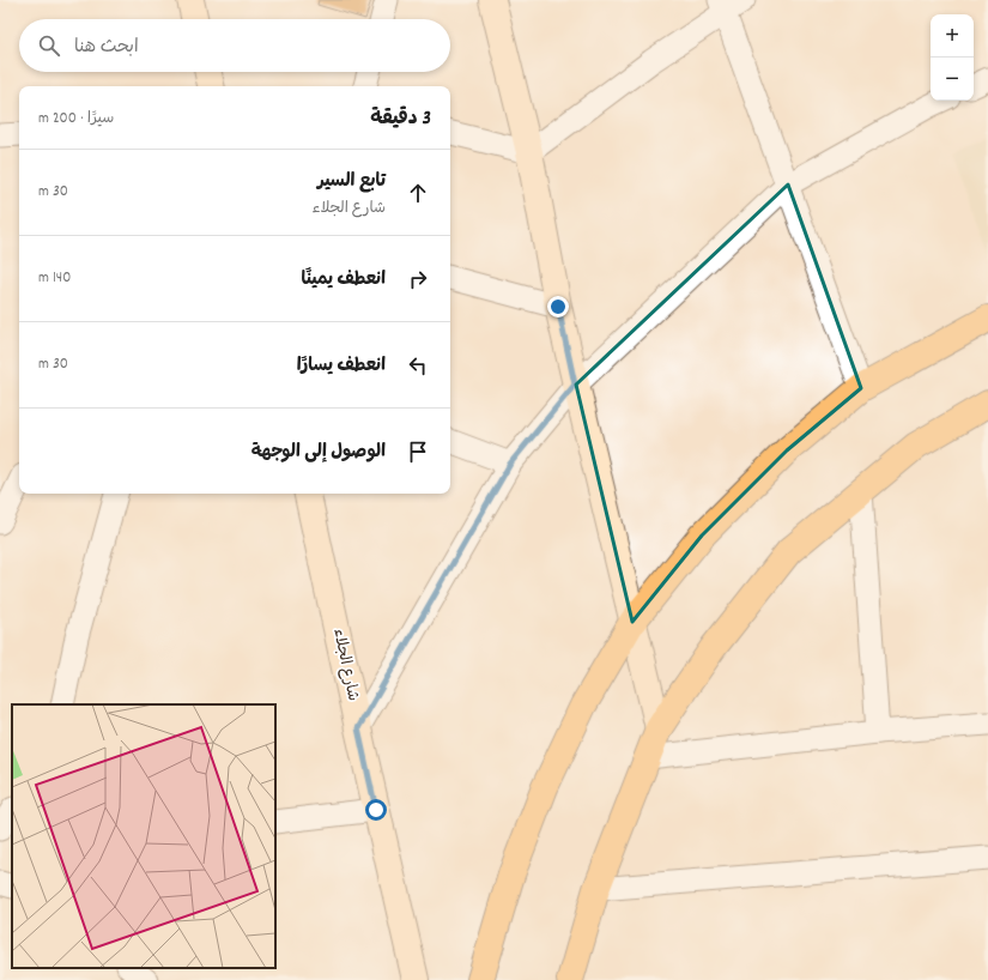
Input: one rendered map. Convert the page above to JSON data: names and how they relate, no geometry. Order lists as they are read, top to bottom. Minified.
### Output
{"streets":{"main road":["شارع الجلاء"]},"page":{"map_buttons":["+","−"],"search":"ابحث هنا","heading":["3 دقيقة","سيرًا · 200 m"],"list":[["تابع السير","شارع الجلاء","30 m"],["انعطف يمينًا","140 m"],["انعطف يسارًا","30 m"],"الوصول إلى الوجهة"]}}
